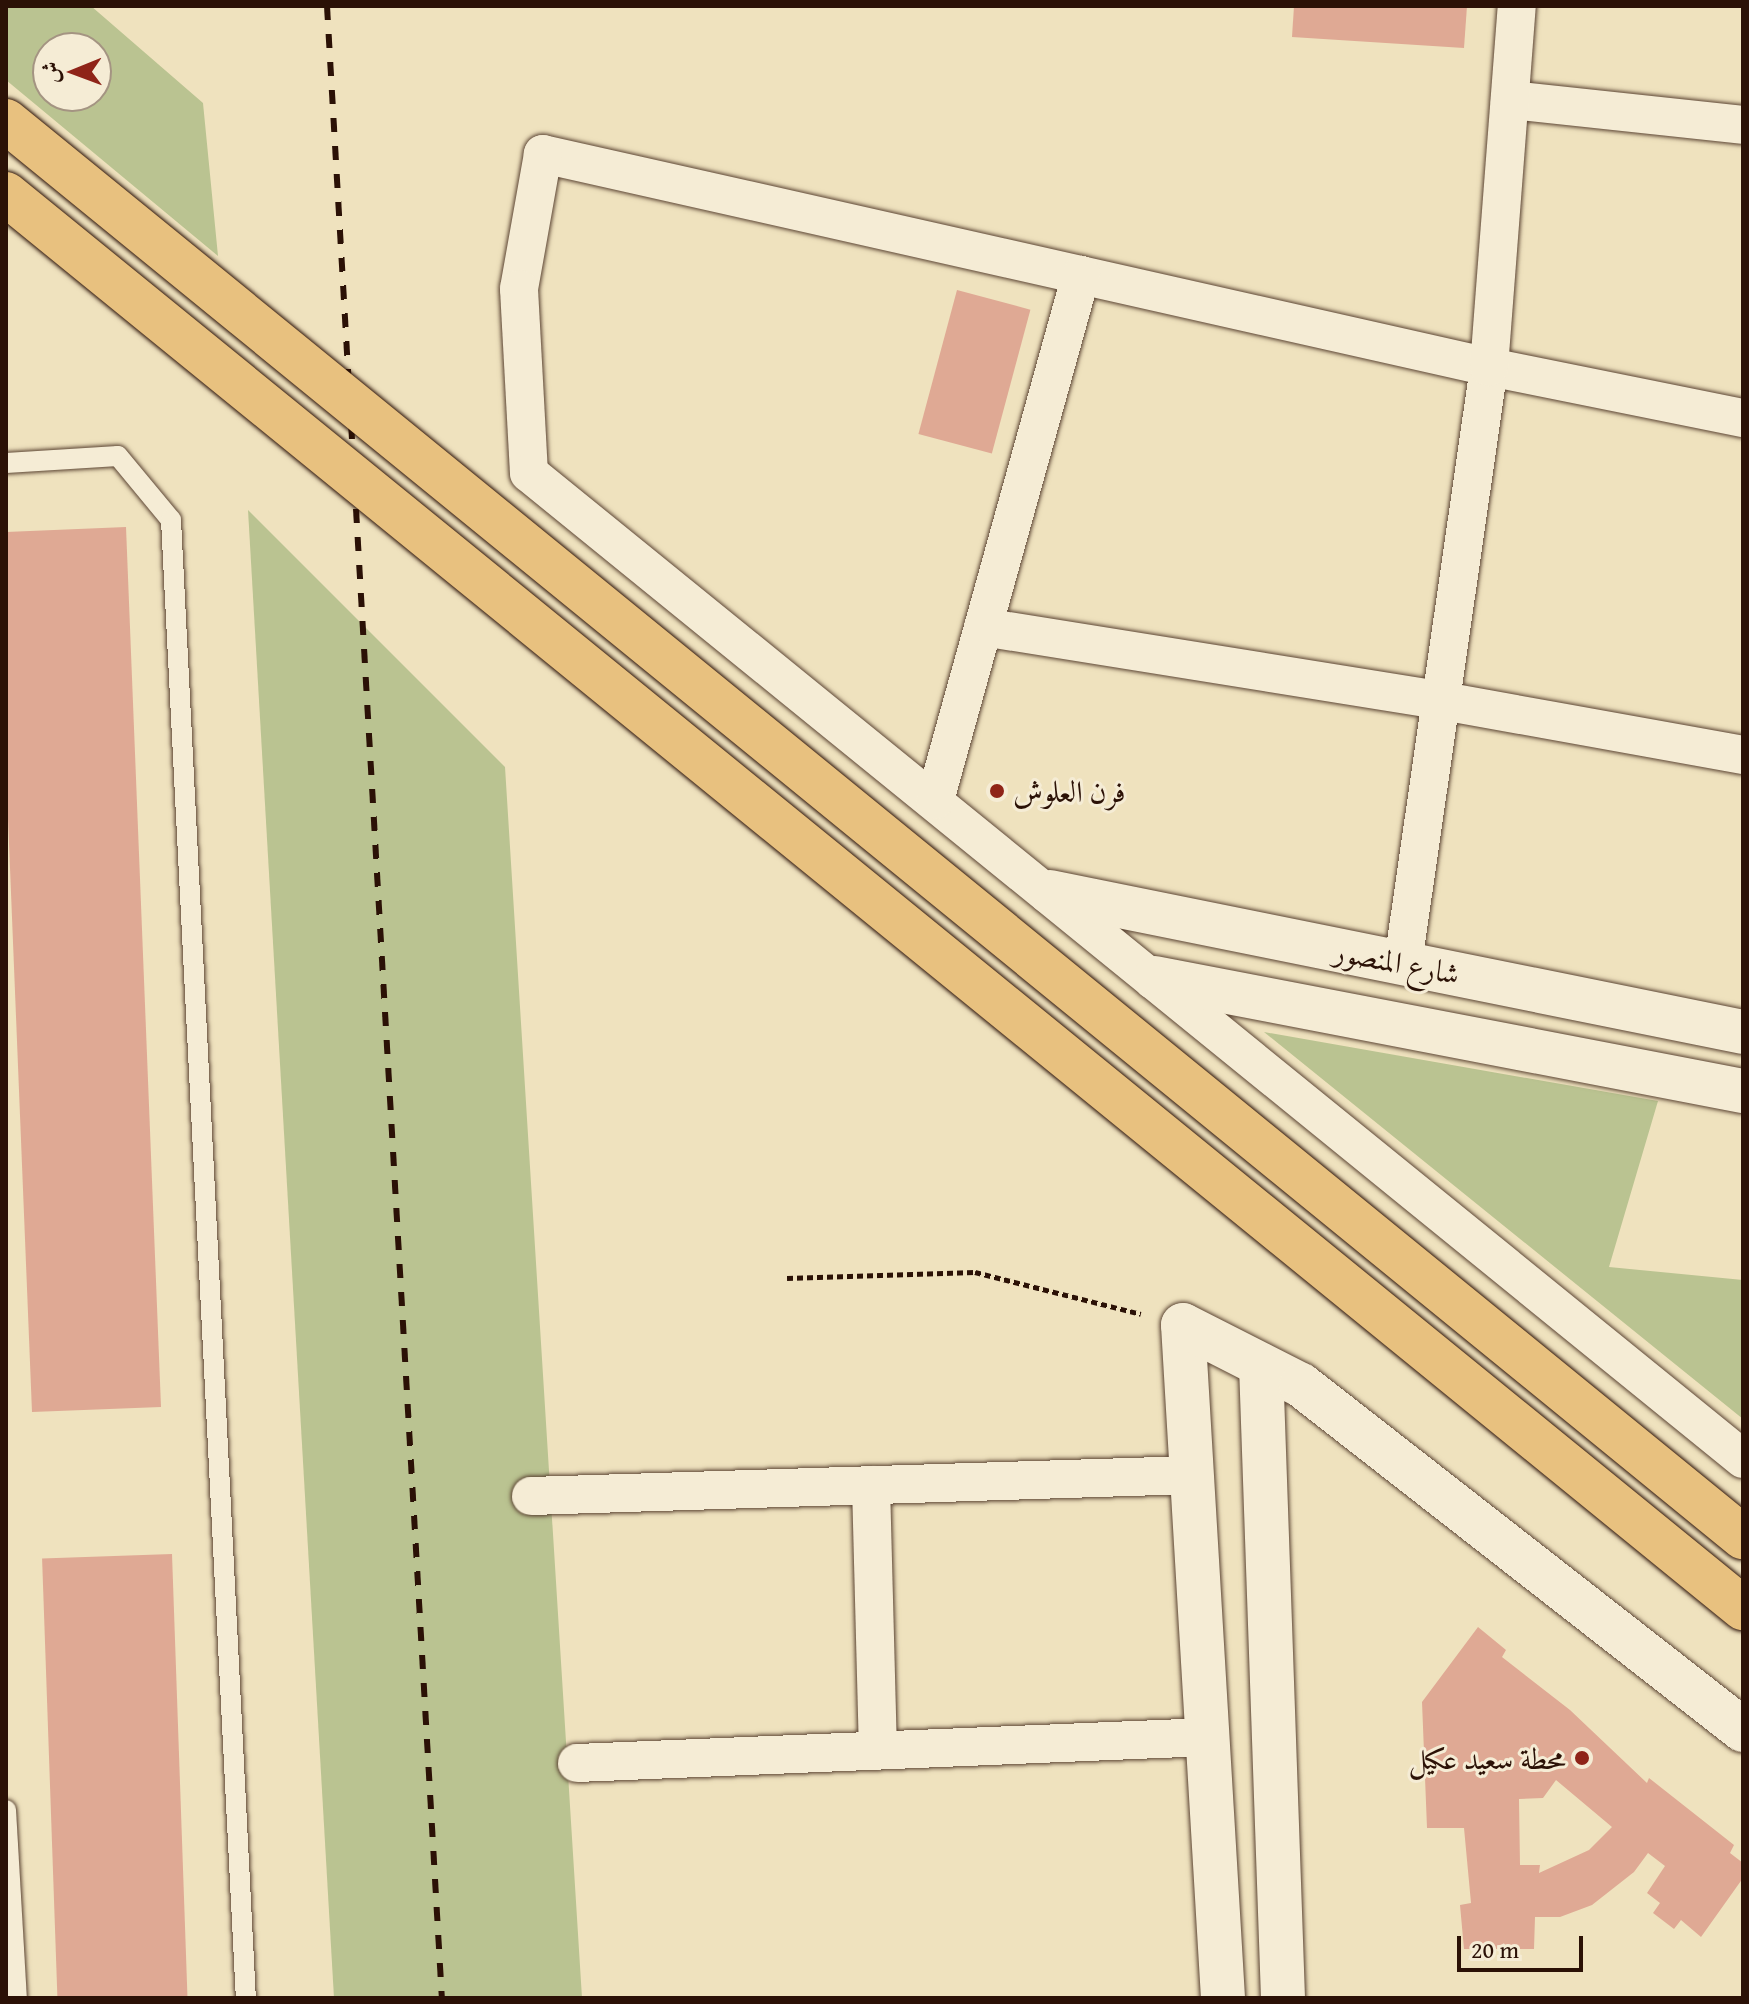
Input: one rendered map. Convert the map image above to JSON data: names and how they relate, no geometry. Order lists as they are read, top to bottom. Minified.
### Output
{"streets":{"main road":["شارع المنصور"]},"places":["فرن العلوش","محطة سعيد عكيل"],"scale_bar":"20 m","north":"left"}
